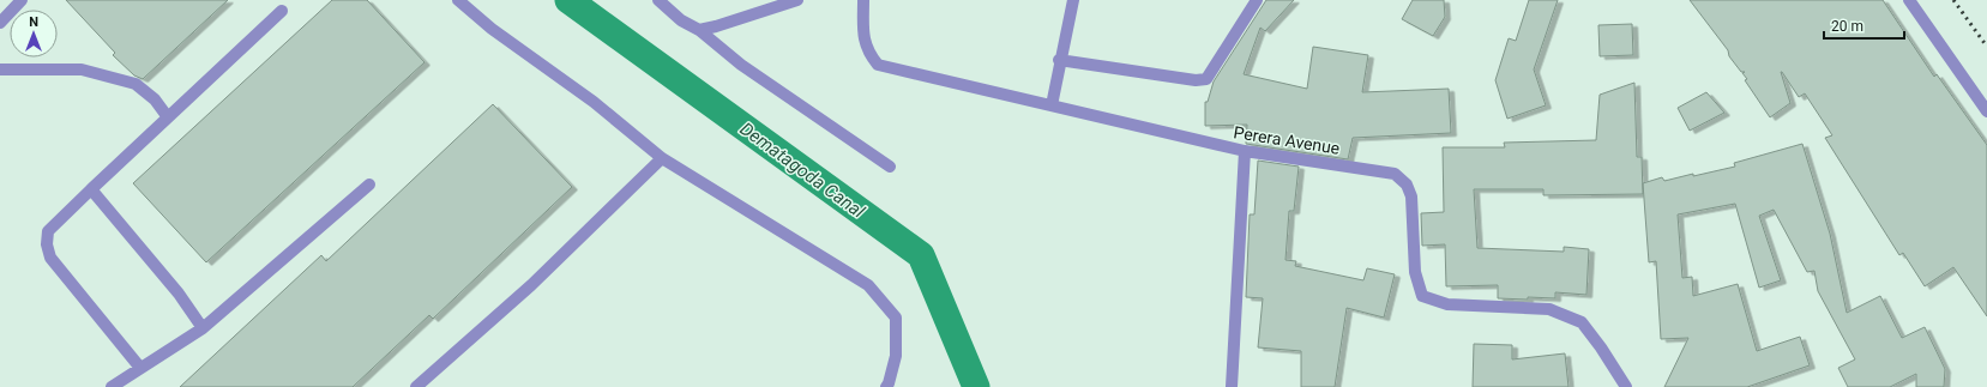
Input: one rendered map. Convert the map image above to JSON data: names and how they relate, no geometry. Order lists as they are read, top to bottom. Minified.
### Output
{"streets":{"street":["Perera Avenue"]},"water":["Dematagoda Canal"],"scale_bar":"20 m","north":"top"}
